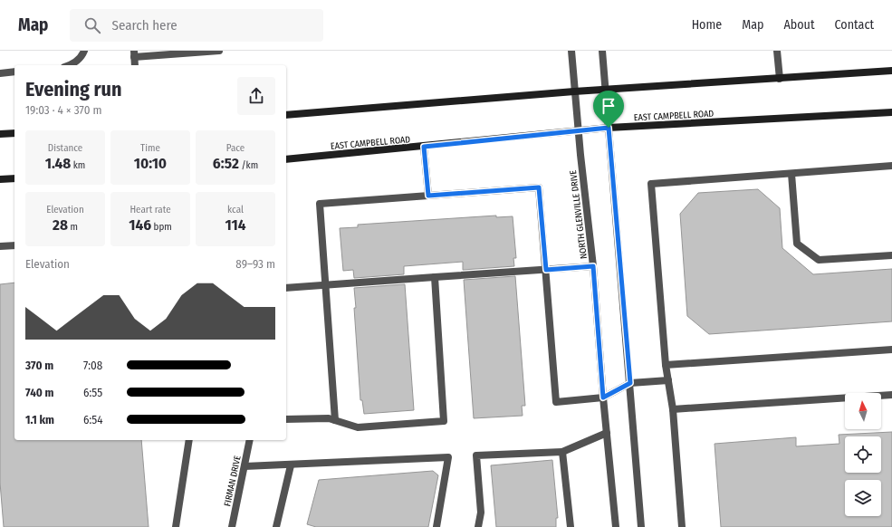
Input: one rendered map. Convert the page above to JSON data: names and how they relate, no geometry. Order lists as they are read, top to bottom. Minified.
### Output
{"streets":{"main road":["EAST CAMPBELL ROAD"],"street":["NORTH GLENVILLE DRIVE","FIRMAN DRIVE"]},"crossings":[["EAST CAMPBELL ROAD","NORTH GLENVILLE DRIVE"]],"north":"top","page":{"header":"Map","search":"Search here","nav":["Home","Map","About","Contact"],"heading":["Evening run","19:03 · 4 × 370 m"],"stats":[["Distance","1.48 km"],["Time","10:10"],["Pace","6:52 /km"],["Elevation","28 m"],["Heart rate","146 bpm"],["kcal","114"]],"chart":["Elevation","89–93 m"],"list":[{"name":"370 m","note":"7:08"},{"name":"740 m","note":"6:55"},{"name":"1.1 km","note":"6:54"}]}}
